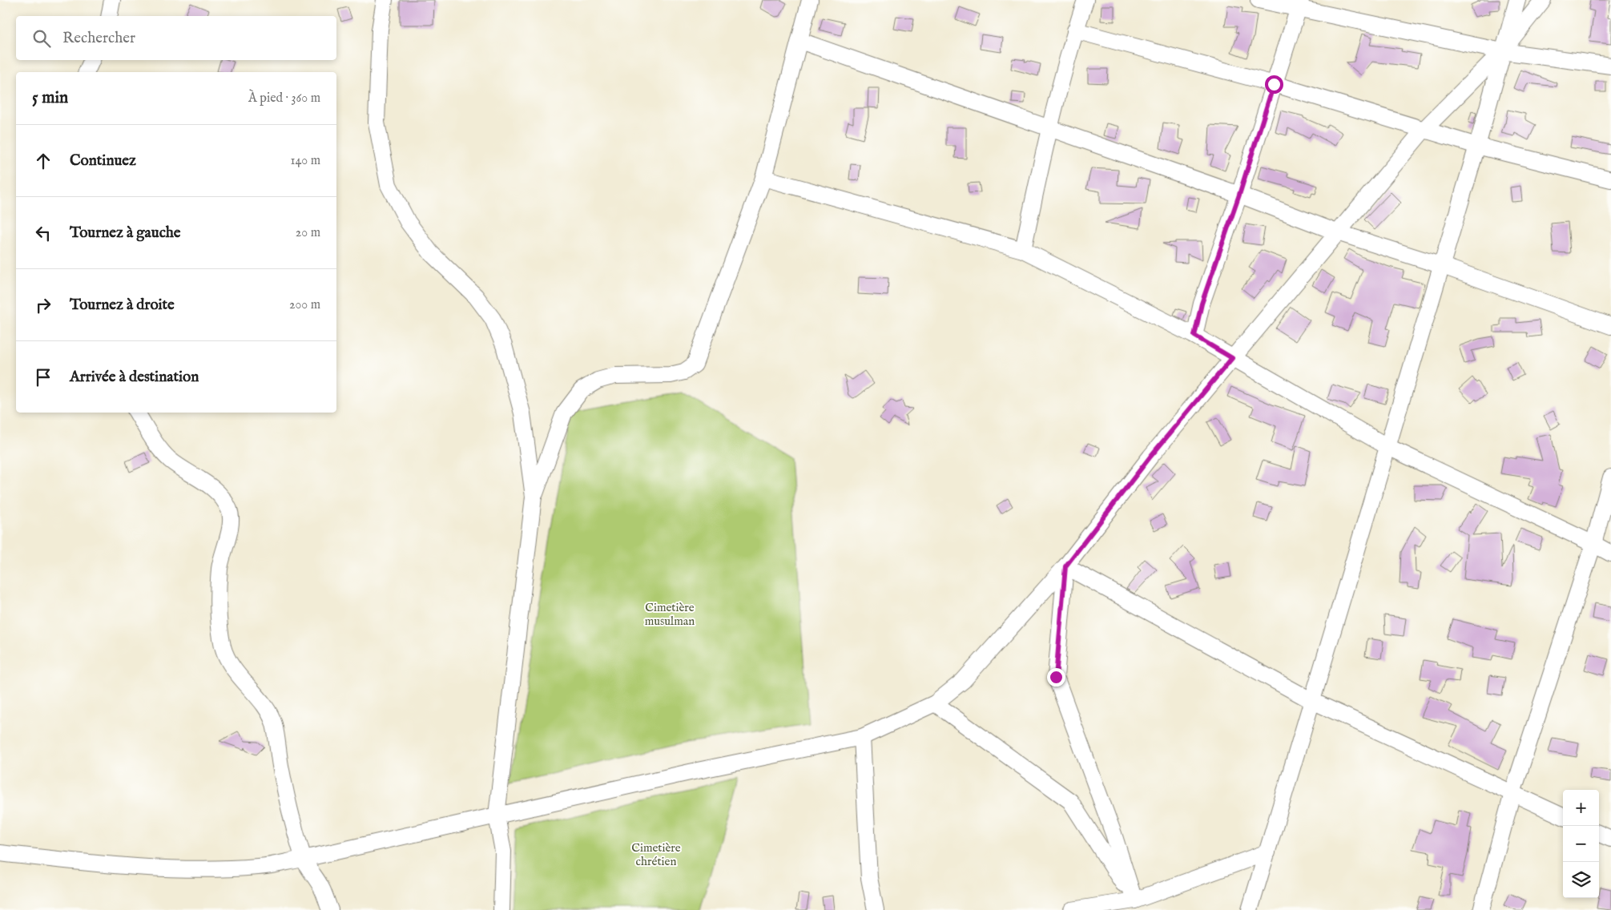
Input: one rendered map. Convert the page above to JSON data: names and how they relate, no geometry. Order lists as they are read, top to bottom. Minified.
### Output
{"parks":["Cimetière musulman","Cimetière chrétien"],"page":{"search":"Rechercher","heading":["5 min","À pied · 360 m"],"list":[["Continuez","140 m"],["Tournez à gauche","20 m"],["Tournez à droite","200 m"],"Arrivée à destination"],"map_buttons":["+","−"]}}
